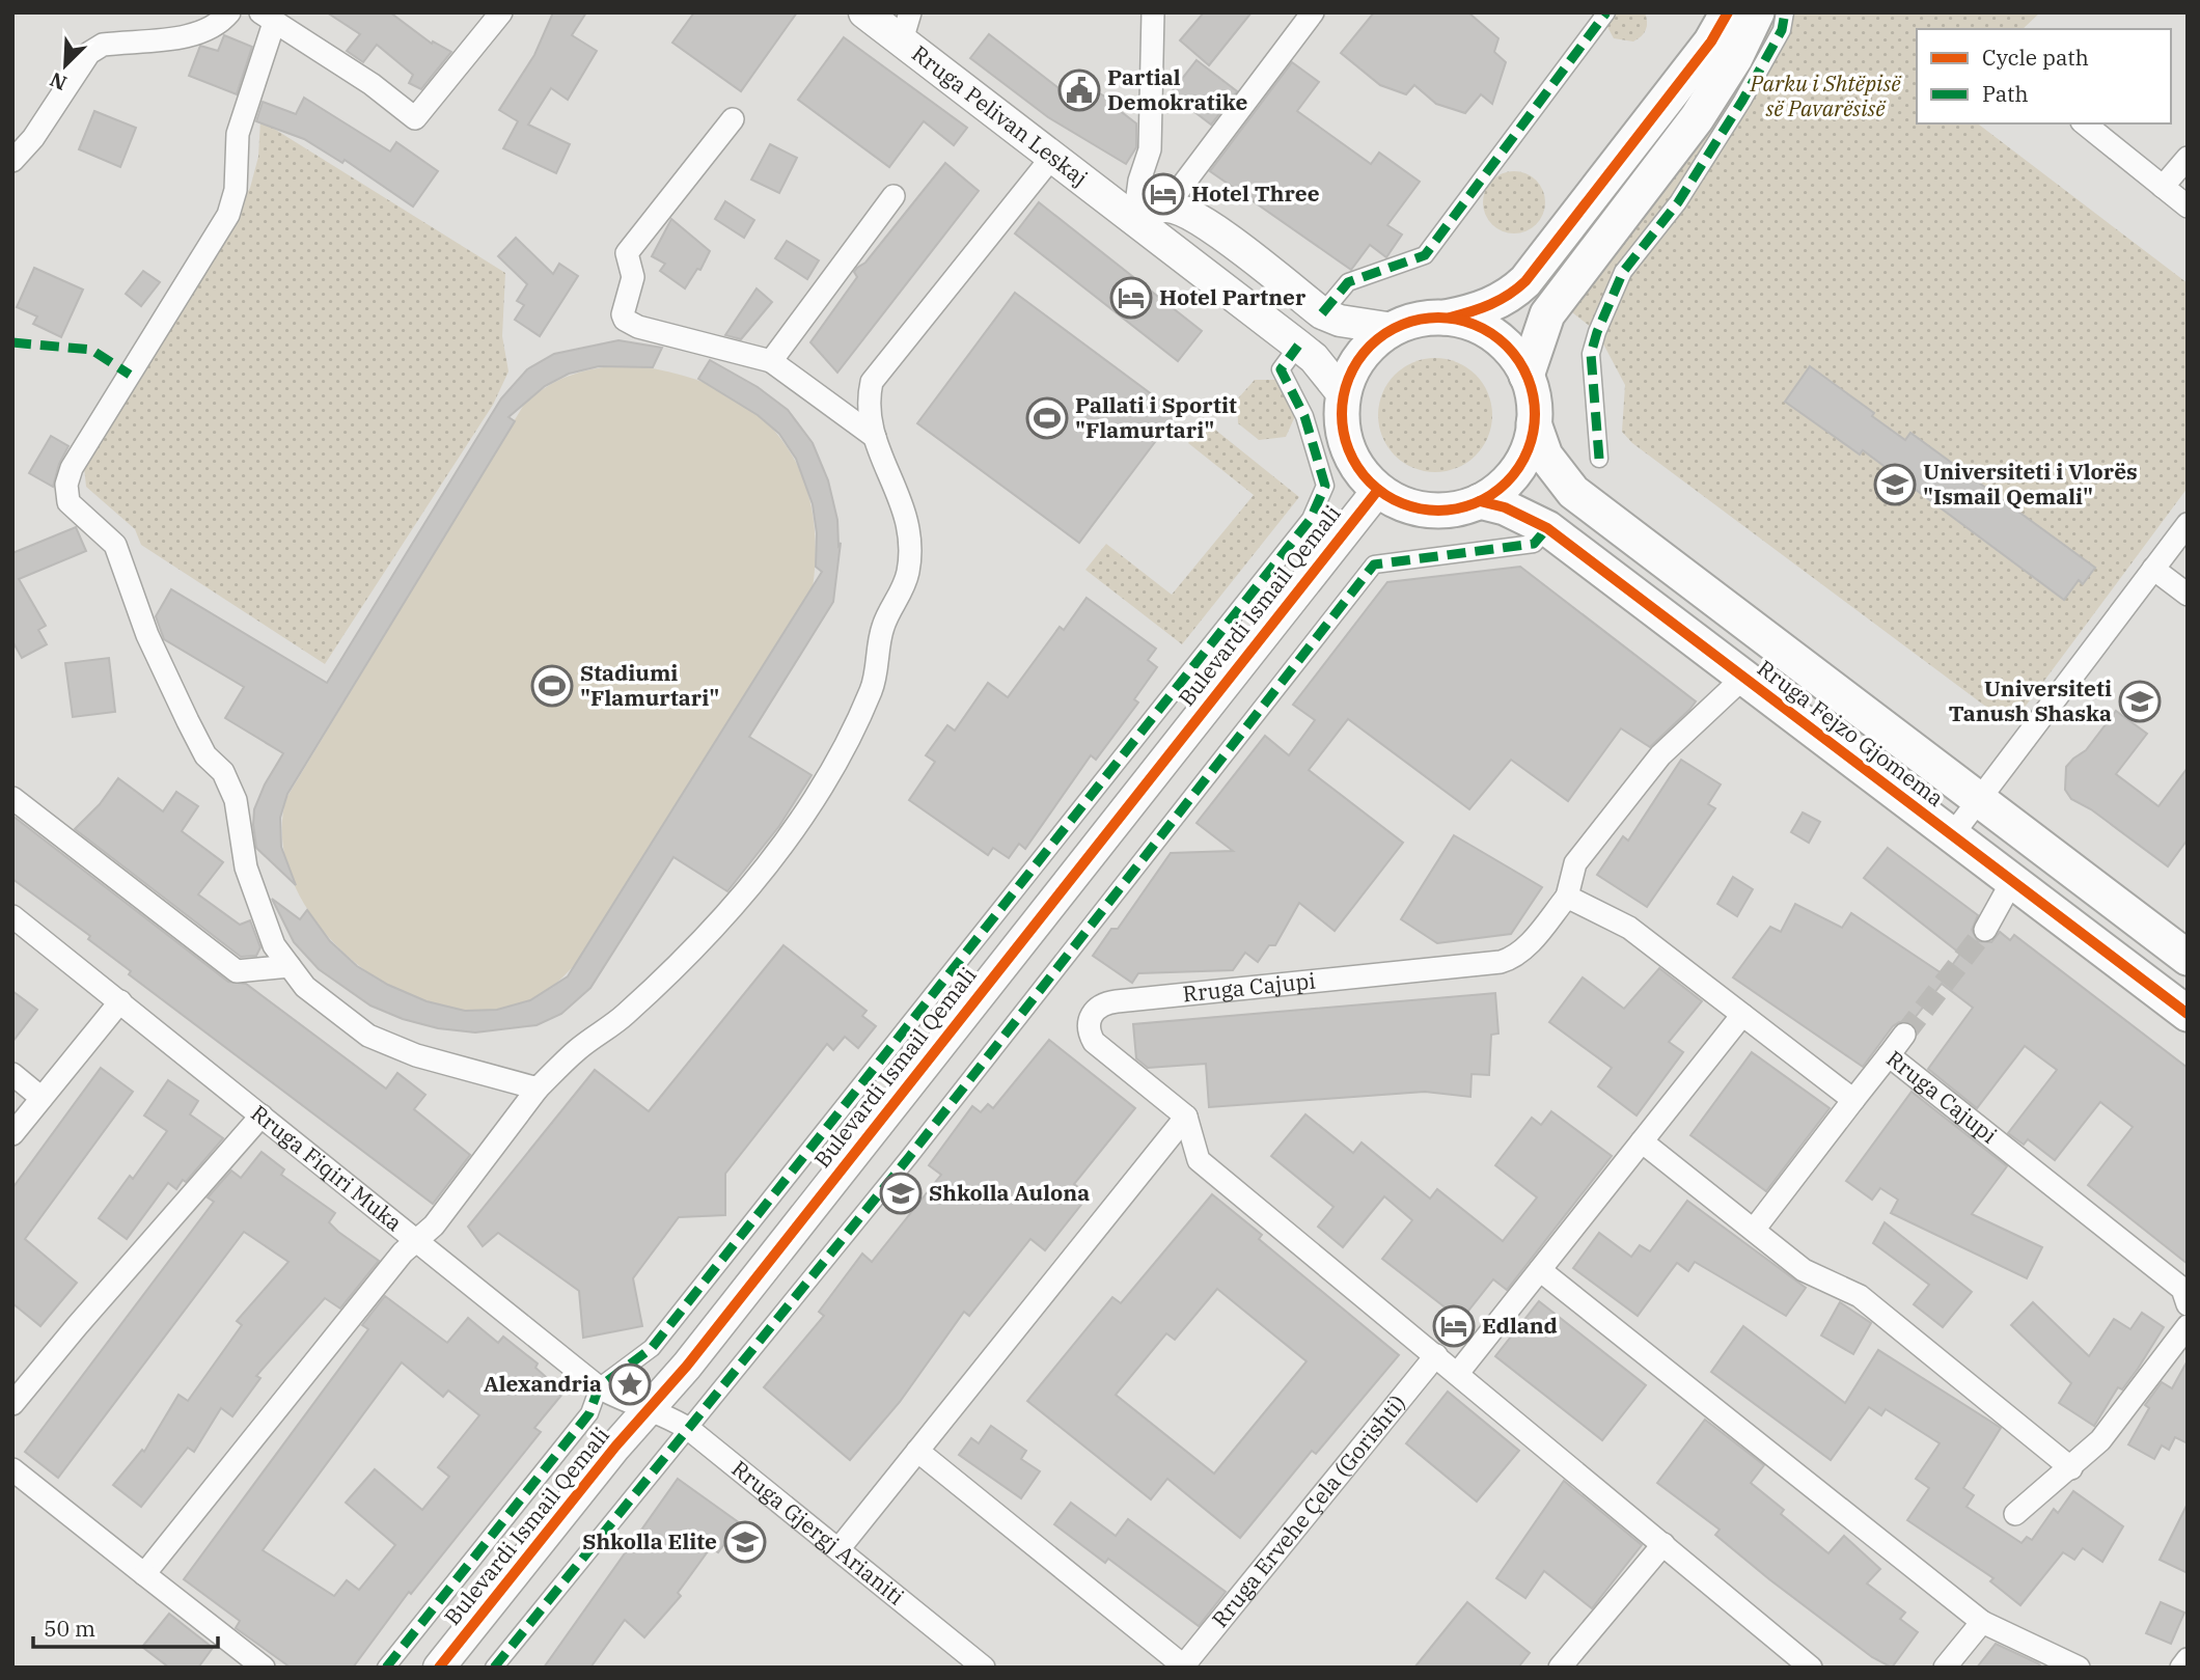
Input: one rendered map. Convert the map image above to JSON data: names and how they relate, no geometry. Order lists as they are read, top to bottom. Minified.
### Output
{"streets":{"main road":["Rruga Pelivan Leskaj","Bulevardi Ismail Qemali","Rruga Fejzo Gjomema"],"street":["Rruga Cajupi","Rruga Fiqiri Muka","Rruga Ervehe Çela (Gorishti)","Rruga Gjergj Arianiti"]},"crossings":[["Rruga Pelivan Leskaj","Bulevardi Ismail Qemali"],["Rruga Pelivan Leskaj","Rruga Fejzo Gjomema"],["Bulevardi Ismail Qemali","Rruga Fejzo Gjomema"],["Bulevardi Ismail Qemali","Rruga Fiqiri Muka"],["Bulevardi Ismail Qemali","Rruga Gjergj Arianiti"],["Rruga Fiqiri Muka","Rruga Gjergj Arianiti"]],"parks":["Parku i Shtëpisë së Pavarësisë"],"places":{"public building":["Partial Demokratike"],"hotel":["Hotel Three","Hotel Partner","Edland"],"sports":["Pallati i Sportit \"Flamurtari\"","Stadiumi \"Flamurtari\""],"school or university":["Universiteti i Vlorës \"Ismail Qemali\"","Universiteti Tanush Shaska","Shkolla Aulona","Shkolla Elite"],"place":["Alexandria"]},"legend":["Cycle path","Path"],"scale_bar":"50 m","north":"bottom left"}
